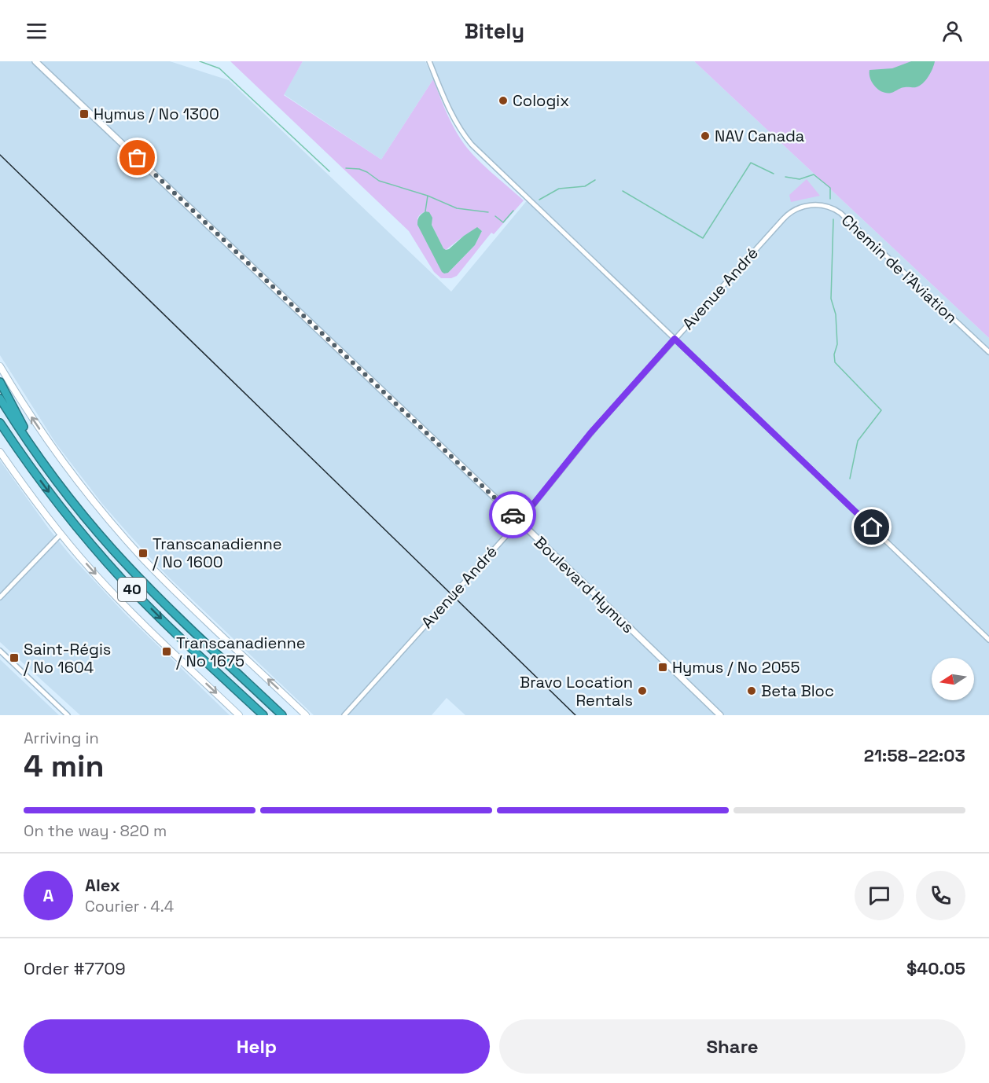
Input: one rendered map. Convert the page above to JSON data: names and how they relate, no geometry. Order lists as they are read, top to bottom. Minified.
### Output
{"streets":{"highway":["40"],"street":["Chemin de l'Aviation","Avenue André","Boulevard Hymus"]},"crossings":[["Chemin de l'Aviation","Avenue André"],["Avenue André","Boulevard Hymus"]],"places":{"other":["Cologix","NAV Canada","Bravo Location Rentals","Beta Bloc"],"transit":["Hymus / No 1300","Transcanadienne / No 1600","Transcanadienne / No 1675","Saint-Régis / No 1604","Hymus / No 2055"]},"north":"left","page":{"header":"Bitely","heading":["4 min","Arriving in","21:58–22:03"],"panel":["Alex","Courier · 4.4","Order #7709","$40.05"],"bar":"On the way · 820 m","round":"A","buttons":["Help","Share"]}}
